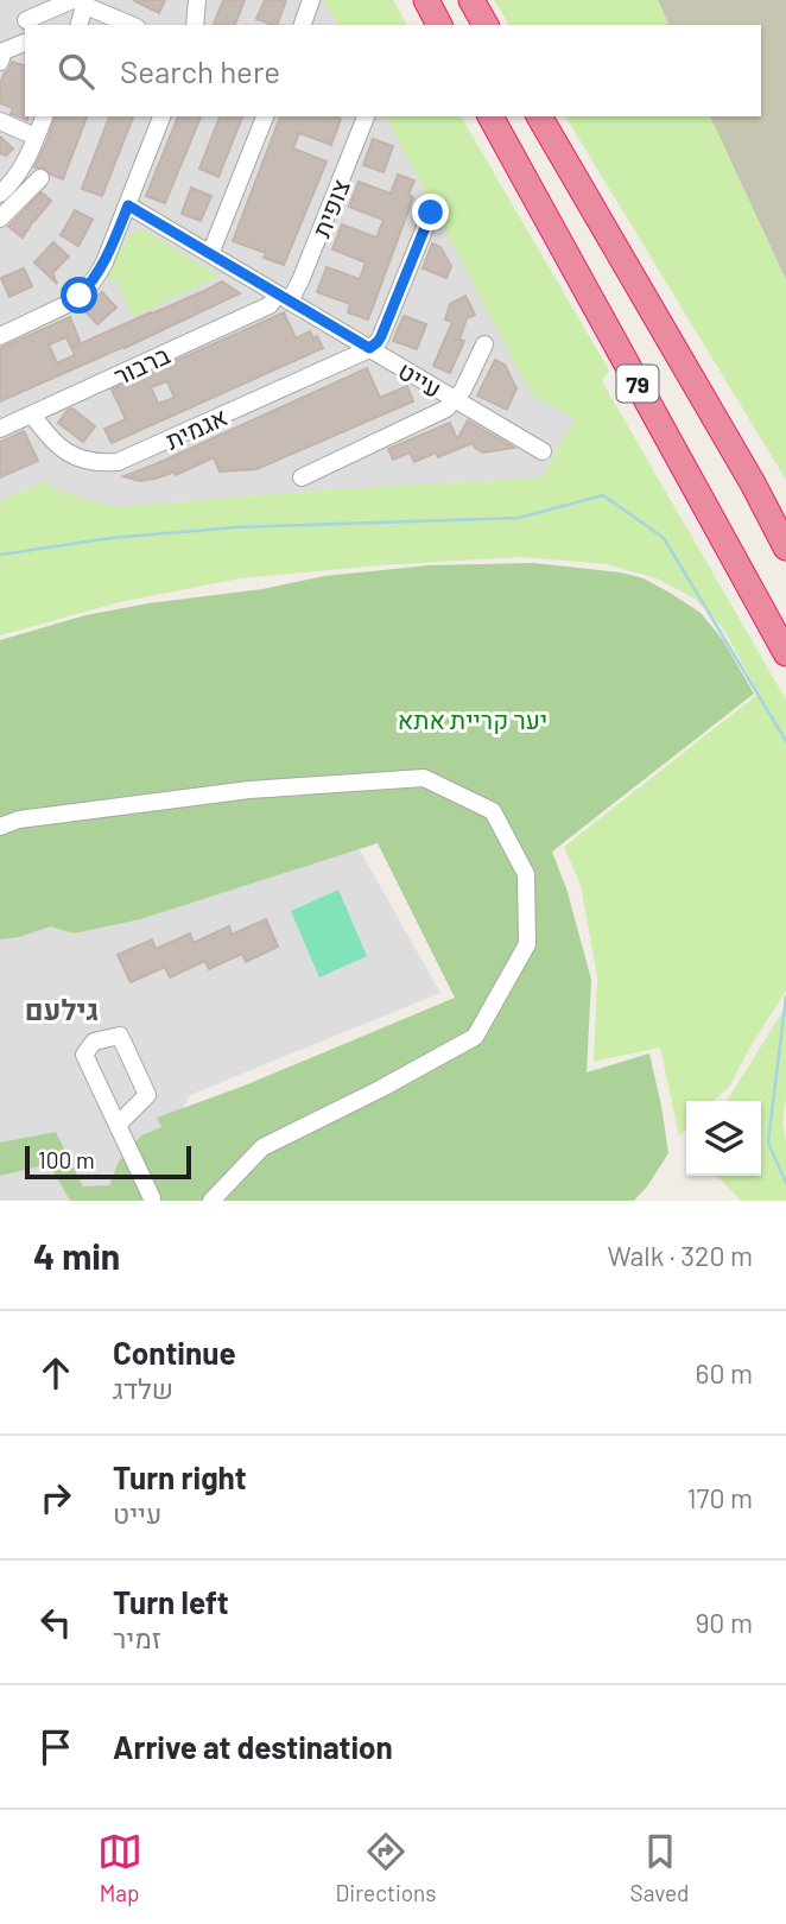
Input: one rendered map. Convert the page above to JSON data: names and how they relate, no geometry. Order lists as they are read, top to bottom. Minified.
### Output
{"streets":{"highway":["79"],"street":["צופית","ברבור","עייט","אגמית"]},"crossings":[["צופית","ברבור"],["צופית","עייט"],["ברבור","עייט"],["ברבור","אגמית"],["עייט","אגמית"]],"districts":["גילעם"],"parks":["יער קריית אתא"],"scale_bar":"100 m","page":{"search":"Search here","scale":"100 m","heading":["4 min","Walk · 320 m"],"list":[["Continue","שלדג","60 m"],["Turn right","עייט","170 m"],["Turn left","זמיר","90 m"],"Arrive at destination"],"nav":["Map","Directions","Saved"]}}
